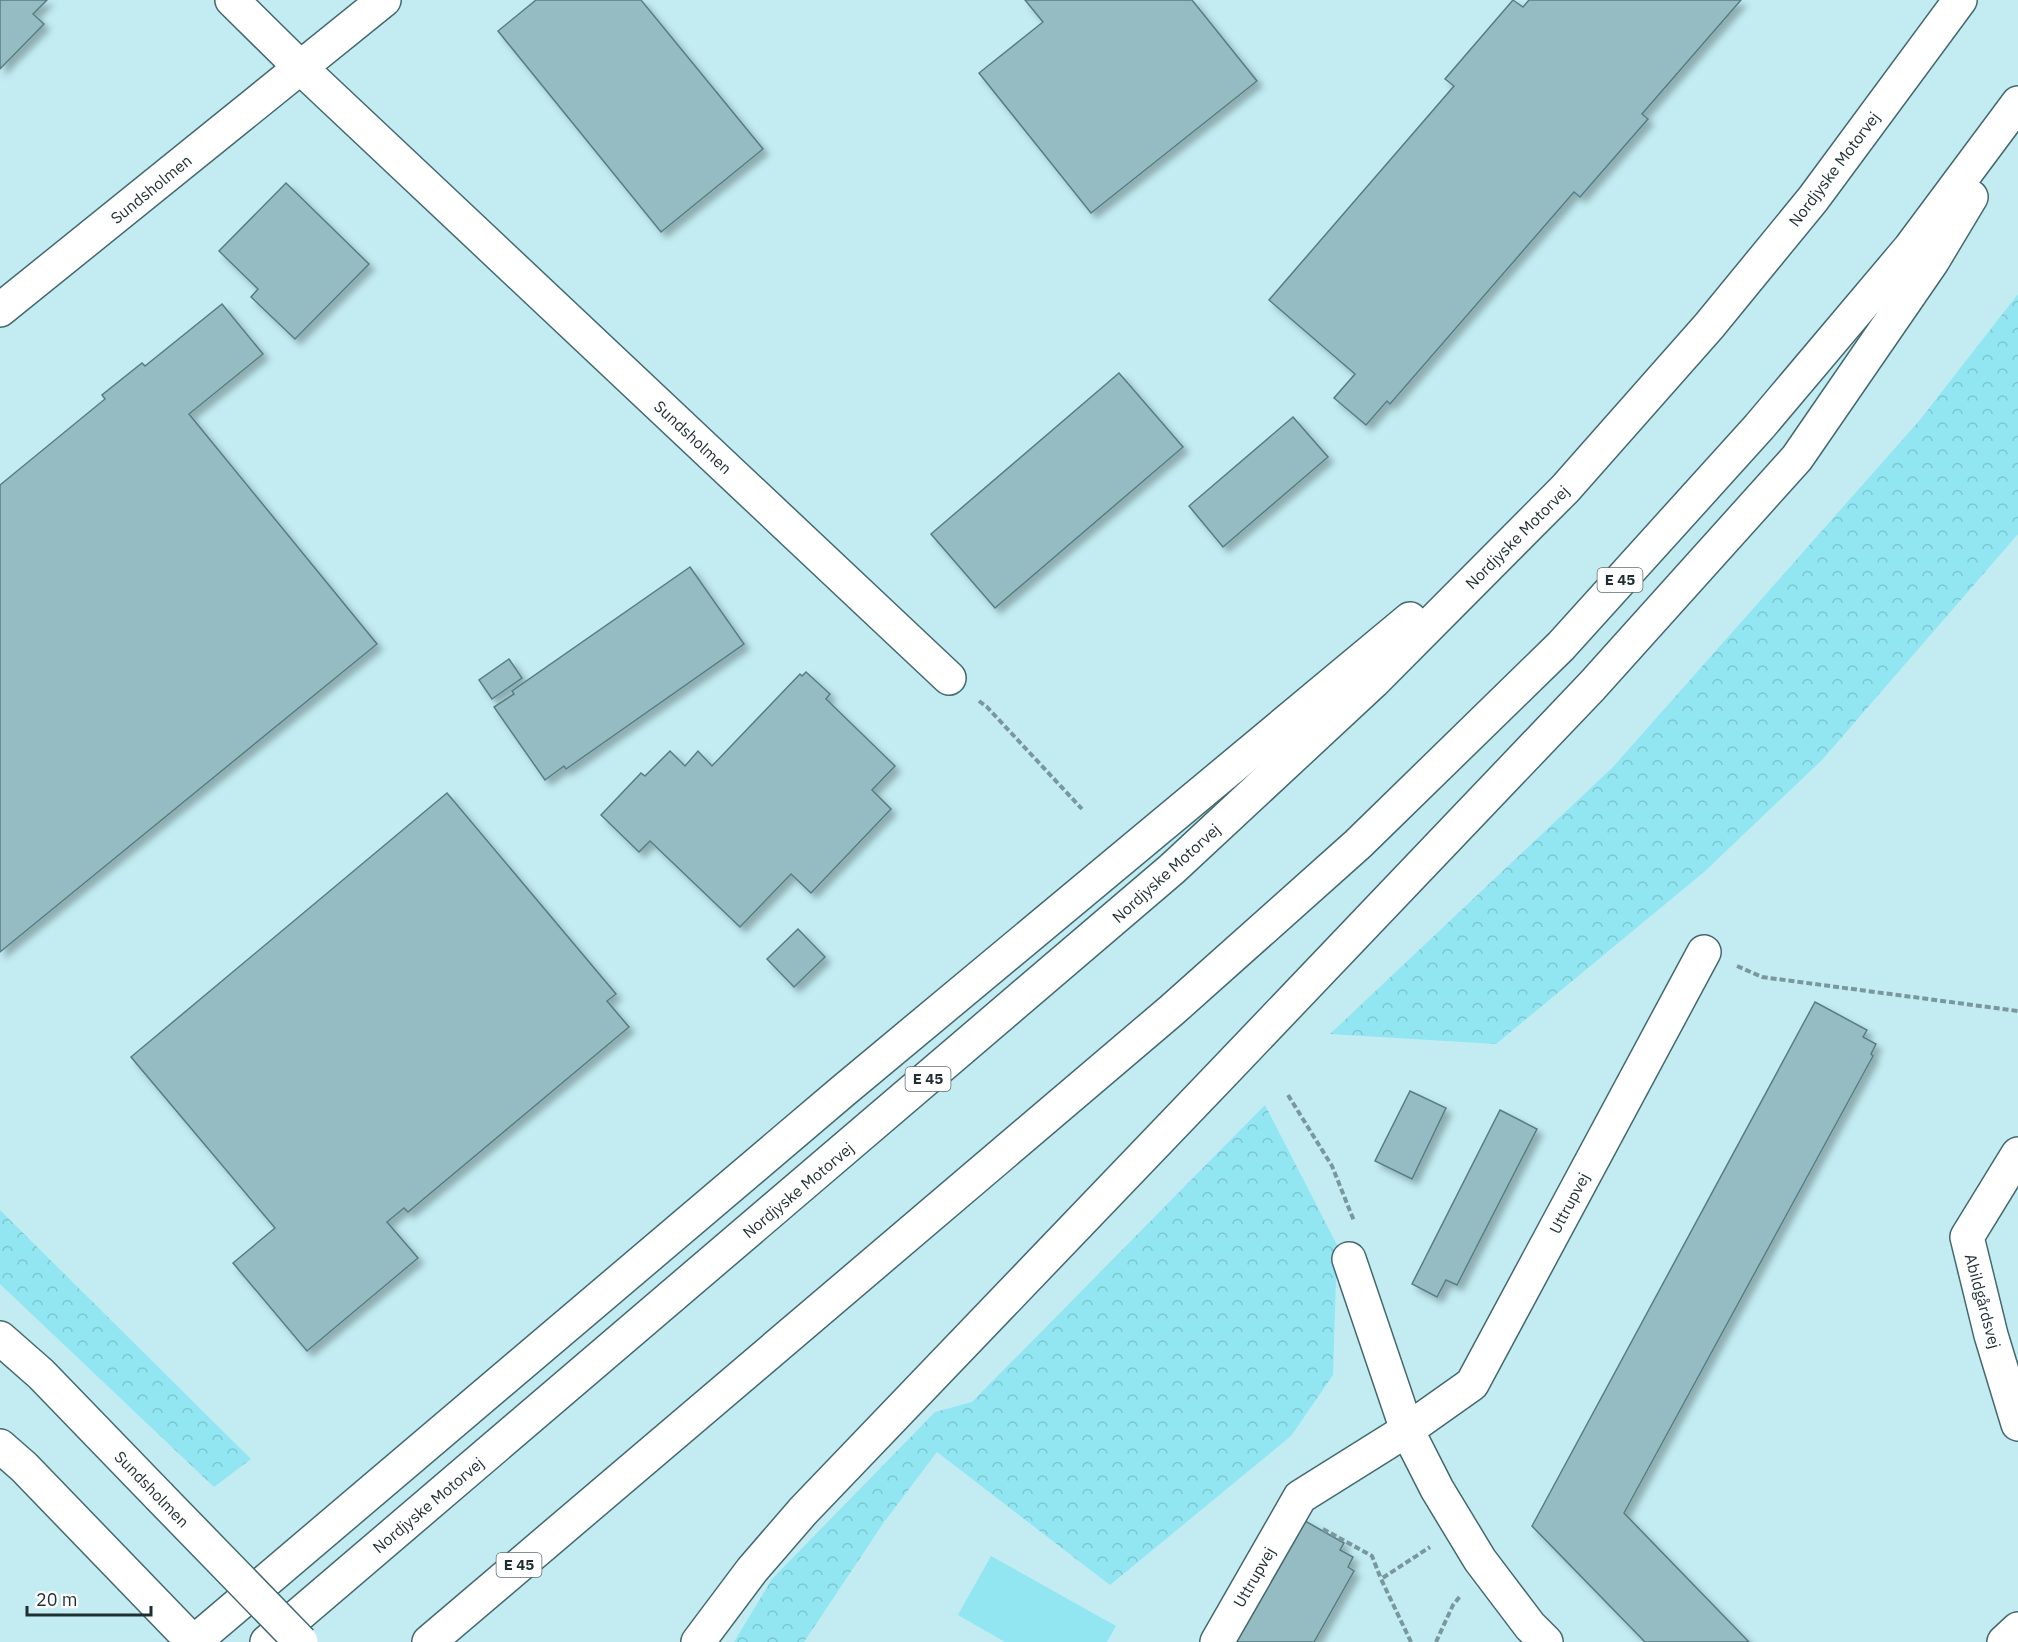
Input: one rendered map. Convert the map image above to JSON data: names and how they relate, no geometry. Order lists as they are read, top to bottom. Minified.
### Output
{"streets":{"main road":["Nordjyske Motorvej","Sundsholmen","E 45","Uttrupvej","Abildgårdsvej"]},"scale_bar":"20 m"}
